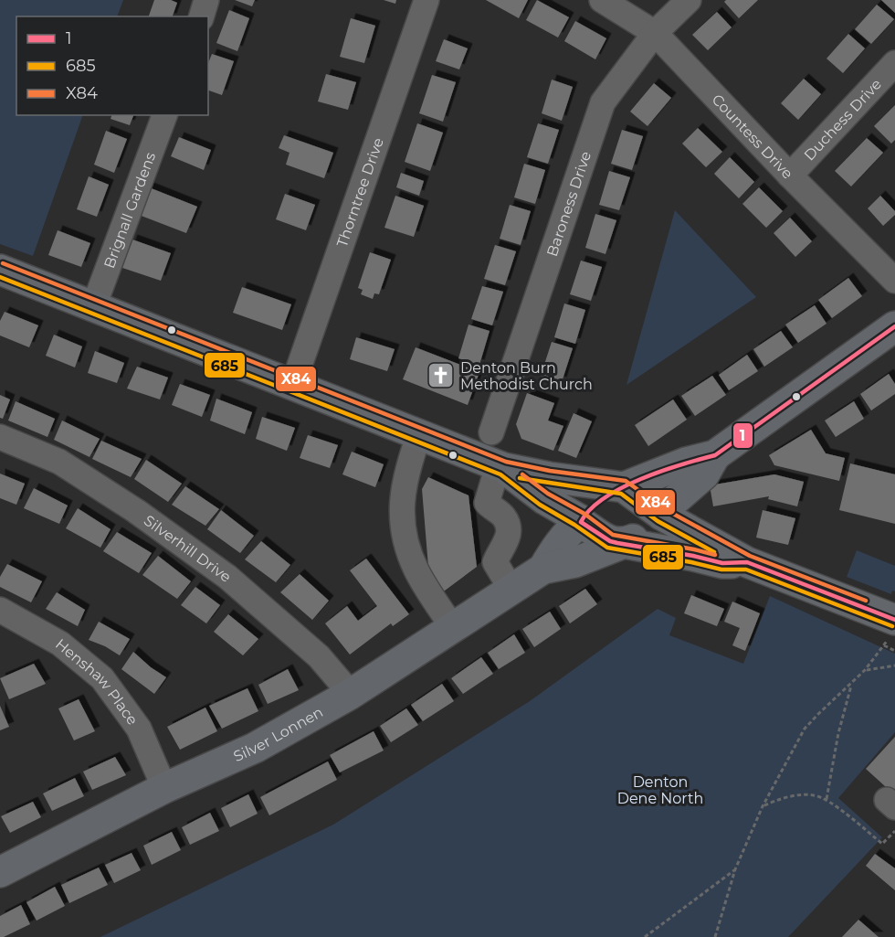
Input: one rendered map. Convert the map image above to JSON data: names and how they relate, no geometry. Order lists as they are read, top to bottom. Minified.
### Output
{"streets":{"main road":["Silver Lonnen"],"street":["Duchess Drive","Countess Drive","Thorntree Drive","Baroness Drive","Brignall Gardens","Silverhill Drive","Henshaw Place"]},"crossings":[["Duchess Drive","Countess Drive"],["Countess Drive","Baroness Drive"],["Silverhill Drive","Silver Lonnen"],["Henshaw Place","Silver Lonnen"]],"parks":["Denton Dene North"],"places":{"church":["Denton Burn Methodist Church"]},"lines":["transit line X84","transit line 685","transit line 1"],"legend":["1","685","X84"]}
